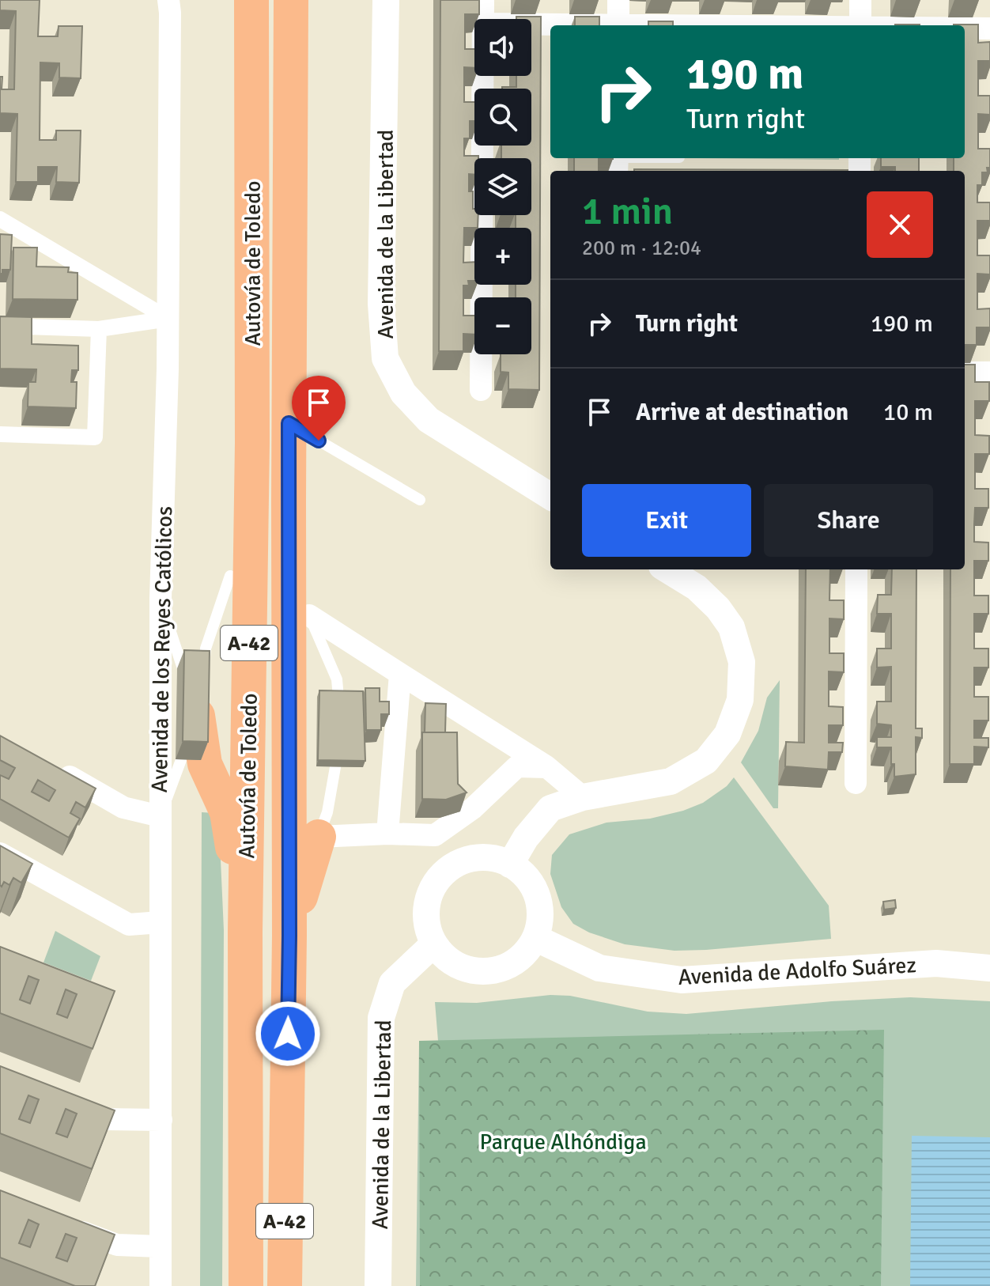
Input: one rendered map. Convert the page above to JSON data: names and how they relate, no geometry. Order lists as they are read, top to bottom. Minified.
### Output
{"streets":{"highway":["Autovía de Toledo","A-42"],"street":["Avenida de la Libertad","Avenida de los Reyes Católicos","Avenida de Adolfo Suárez"]},"crossings":[["Avenida de la Libertad","Avenida de Adolfo Suárez"]],"parks":["Parque Alhóndiga"],"page":{"map_buttons":["+","−"],"turn":["190 m","Turn right"],"heading":["1 min","200 m · 12:04"],"list":[{"name":"Turn right","value":"190 m"},{"name":"Arrive at destination","value":"10 m"}],"buttons":["Exit","Share"]}}
